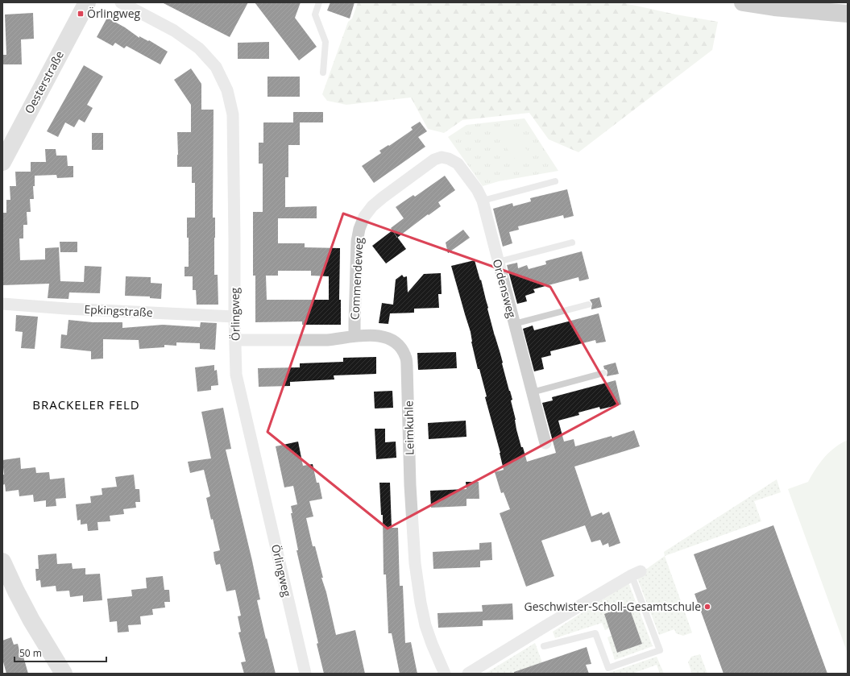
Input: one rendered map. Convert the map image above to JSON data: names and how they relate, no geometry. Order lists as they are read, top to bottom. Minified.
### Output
{"streets":{"street":["Oesterstraße","Commendeweg","Ordensweg","Epkingstraße","Örlingweg","Leimkuhle"]},"crossings":[["Commendeweg","Ordensweg"],["Commendeweg","Leimkuhle"],["Epkingstraße","Örlingweg"],["Örlingweg","Leimkuhle"]],"districts":["BRACKELER FELD"],"places":{"transit":["Örlingweg"],"other":["Geschwister-Scholl-Gesamtschule"]},"scale_bar":"50 m"}
